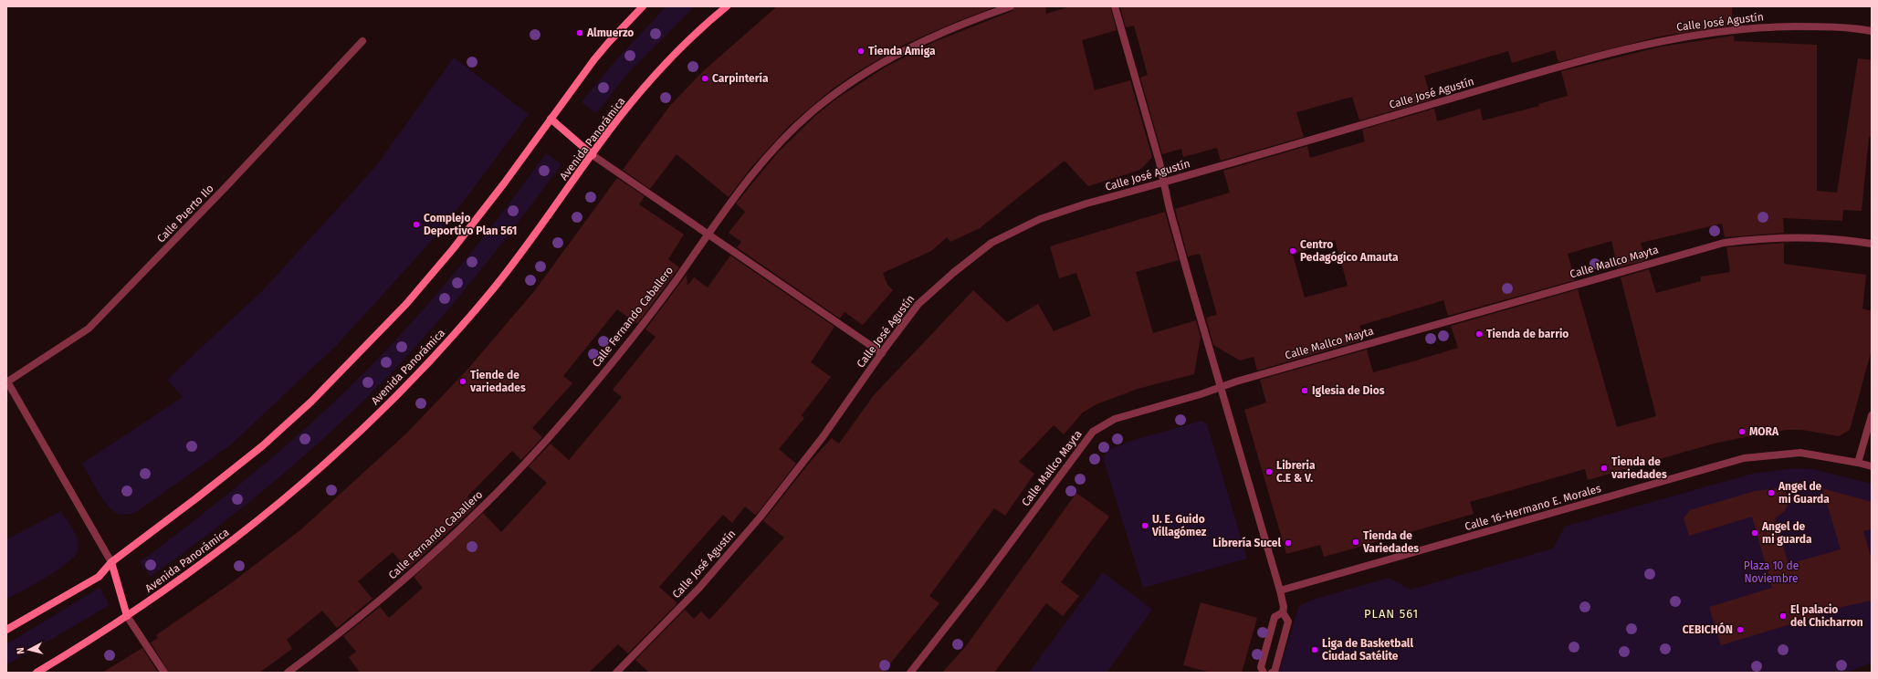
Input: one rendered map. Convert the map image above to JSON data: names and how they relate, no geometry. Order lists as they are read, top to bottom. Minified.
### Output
{"streets":{"main road":["Avenida Panorámica"],"street":["Calle José Agustín","Calle Puerto Ilo","Calle Mallco Mayta","Calle Fernando Caballero","Calle 16-Hermano E. Morales"]},"districts":["PLAN 561"],"parks":["Plaza 10 de Noviembre"],"places":["Almuerzo","Tienda Amiga","Carpintería","Complejo Deportivo Plan 561","Centro Pedagógico Amauta","Tienda de barrio","Tiende de variedades","Iglesia de Dios","MORA","Tienda de variedades","Libreria C.E & V.","Angel de mi Guarda","U. E. Guido Villagómez","Angel de mi guarda","Tienda de Variedades","Librería Sucel","El palacio del Chicharron","CEBICHÓN","Liga de Basketball Ciudad Satélite"],"north":"left"}
